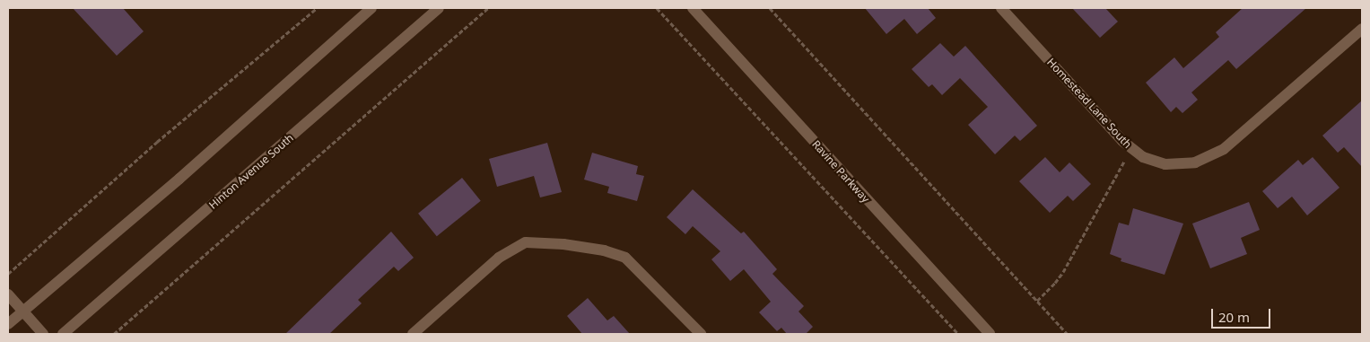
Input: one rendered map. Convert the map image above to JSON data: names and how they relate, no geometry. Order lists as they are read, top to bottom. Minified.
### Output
{"streets":{"street":["Homestead Lane South","Hinton Avenue South","Ravine Parkway"]},"scale_bar":"20 m"}
